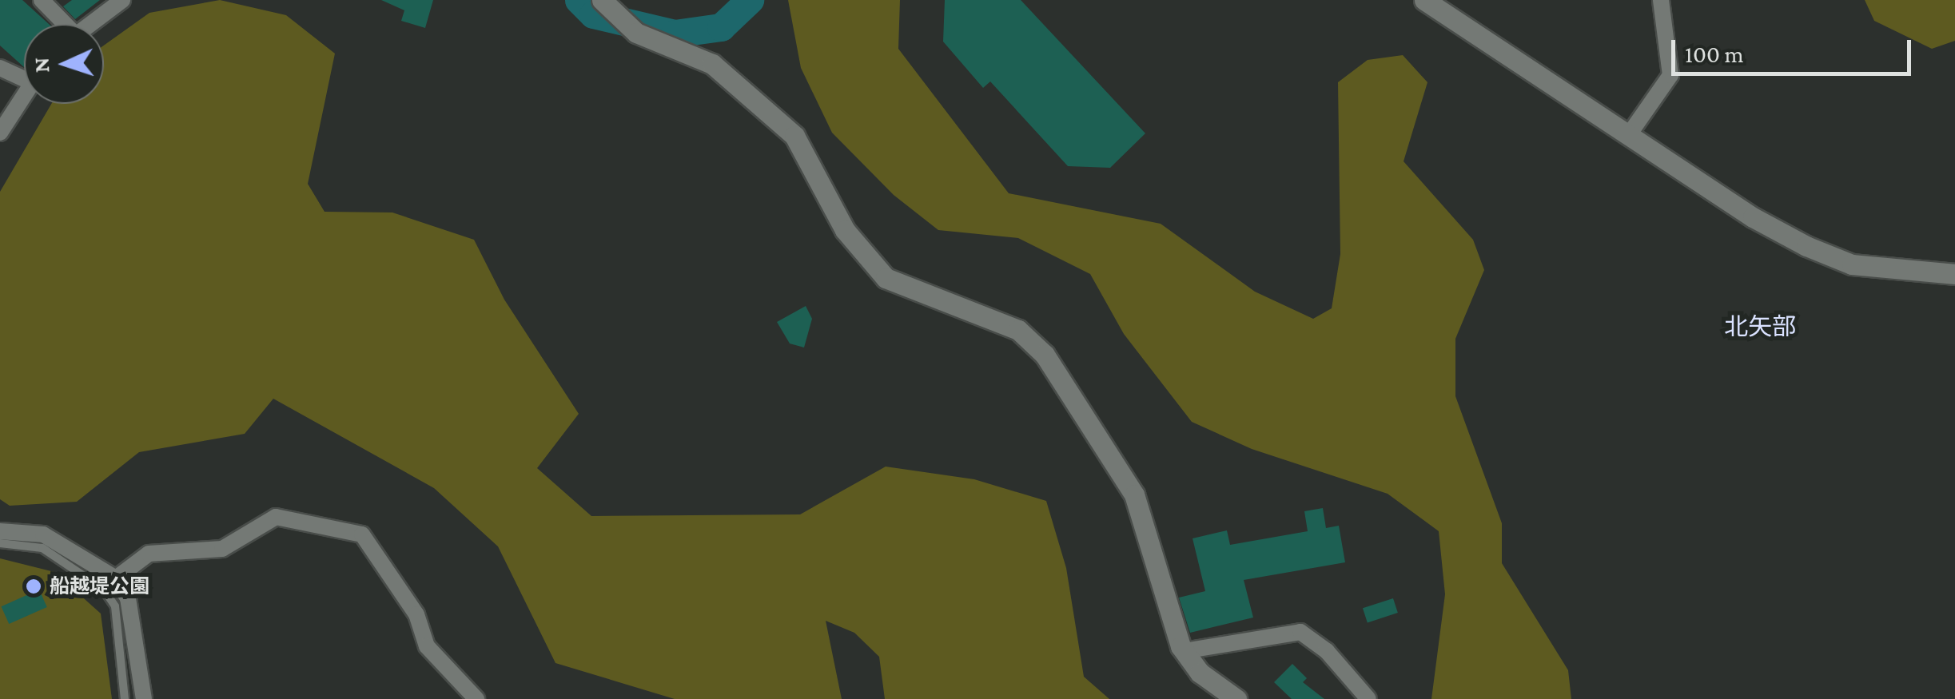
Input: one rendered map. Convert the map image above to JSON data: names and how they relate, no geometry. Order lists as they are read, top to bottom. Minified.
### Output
{"districts":["北矢部"],"places":["船越堤公園"],"scale_bar":"100 m","north":"left"}
